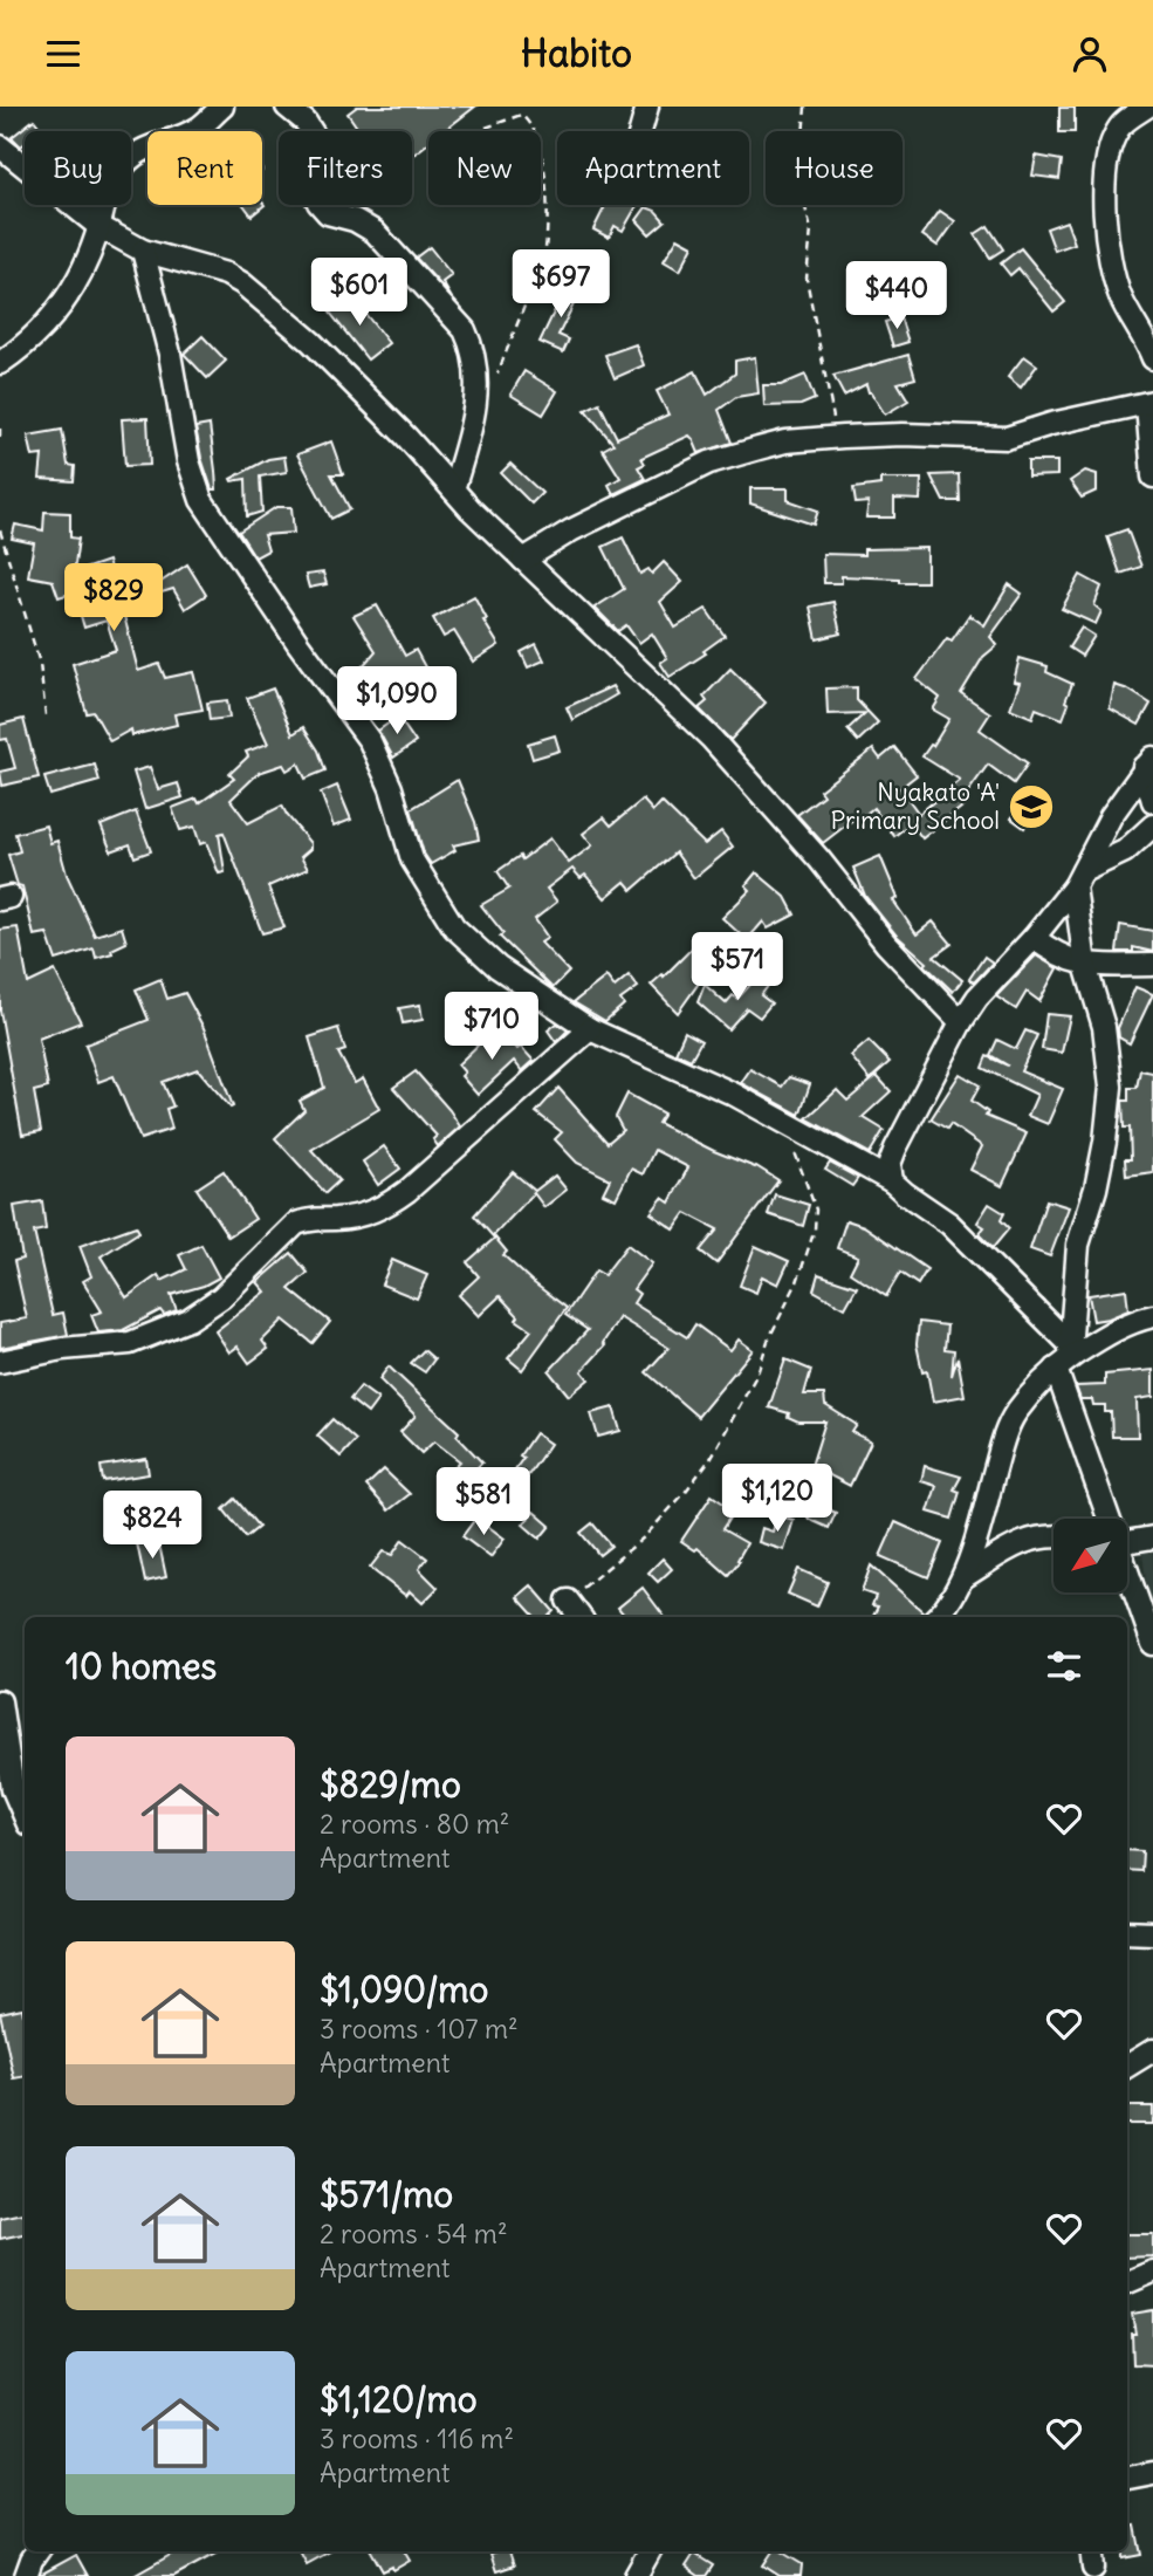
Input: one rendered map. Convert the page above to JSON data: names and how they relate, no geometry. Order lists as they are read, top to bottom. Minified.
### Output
{"places":{"school or university":["Nyakato 'A' Primary School"]},"north":"bottom left","page":{"header":"Habito","chip":["Buy","Rent","Filters","New","Apartment","House"],"price":["$697","$601","$440","$829","$1,090","$571","$710","$1,120","$581","$824"],"heading":"10 homes","list":[{"name":"$829/mo","note":"2 rooms · 80 m² · Apartment"},{"name":"$1,090/mo","note":"3 rooms · 107 m² · Apartment"},{"name":"$571/mo","note":"2 rooms · 54 m² · Apartment"},{"name":"$1,120/mo","note":"3 rooms · 116 m² · Apartment"}]}}
